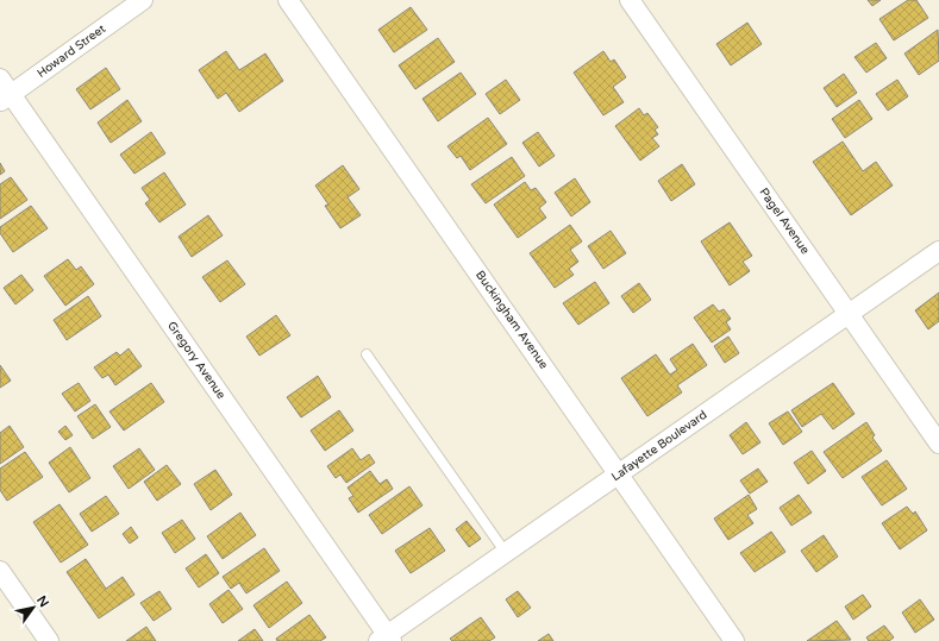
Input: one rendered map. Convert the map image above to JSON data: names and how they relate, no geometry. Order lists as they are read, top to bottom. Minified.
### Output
{"streets":{"street":["Howard Street","Pagel Avenue","Buckingham Avenue","Gregory Avenue","Lafayette Boulevard"]},"crossings":[["Howard Street","Gregory Avenue"],["Pagel Avenue","Lafayette Boulevard"],["Buckingham Avenue","Lafayette Boulevard"],["Gregory Avenue","Lafayette Boulevard"]],"north":"top right"}
